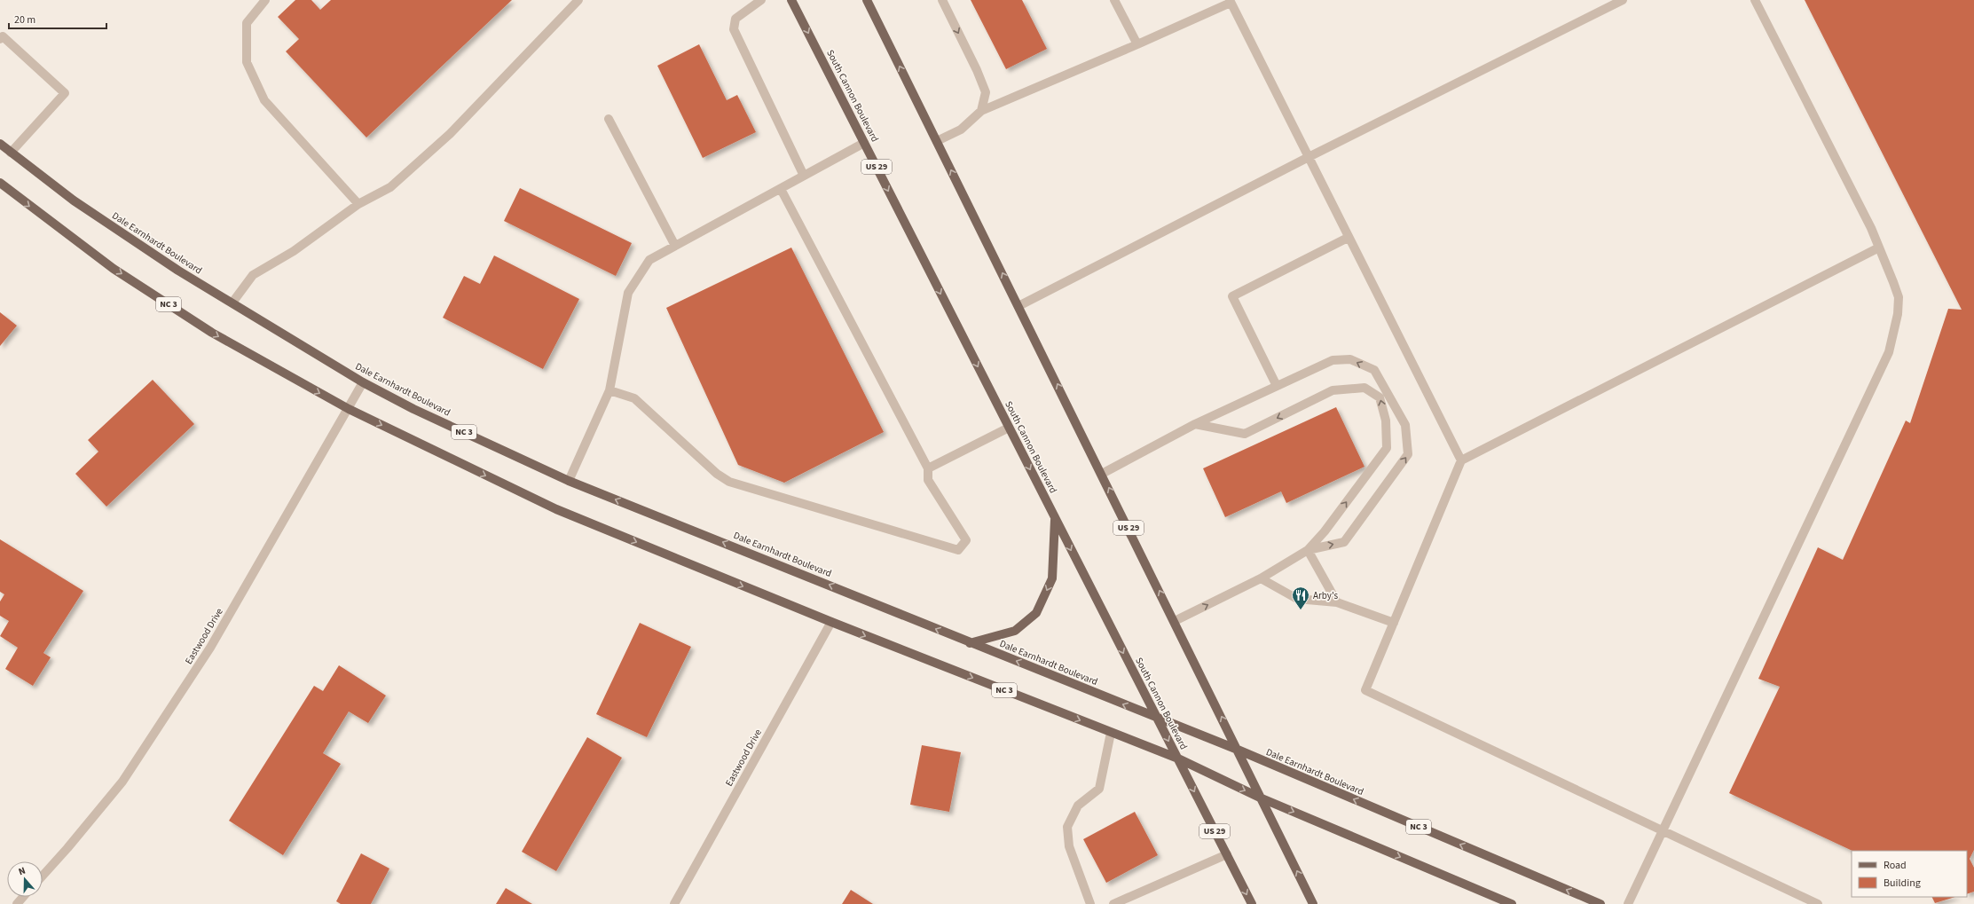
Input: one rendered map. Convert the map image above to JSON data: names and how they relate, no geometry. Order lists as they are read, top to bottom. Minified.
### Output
{"streets":{"main road":["South Cannon Boulevard","US 29","Dale Earnhardt Boulevard","NC 3"],"street":["Eastwood Drive"]},"crossings":[["South Cannon Boulevard","Dale Earnhardt Boulevard"],["South Cannon Boulevard","NC 3"],["US 29","Dale Earnhardt Boulevard"],["US 29","NC 3"],["Dale Earnhardt Boulevard","Eastwood Drive"],["NC 3","Eastwood Drive"]],"places":{"restaurant":["Arby's"]},"legend":["Road","Building"],"scale_bar":"20 m","north":"top"}
